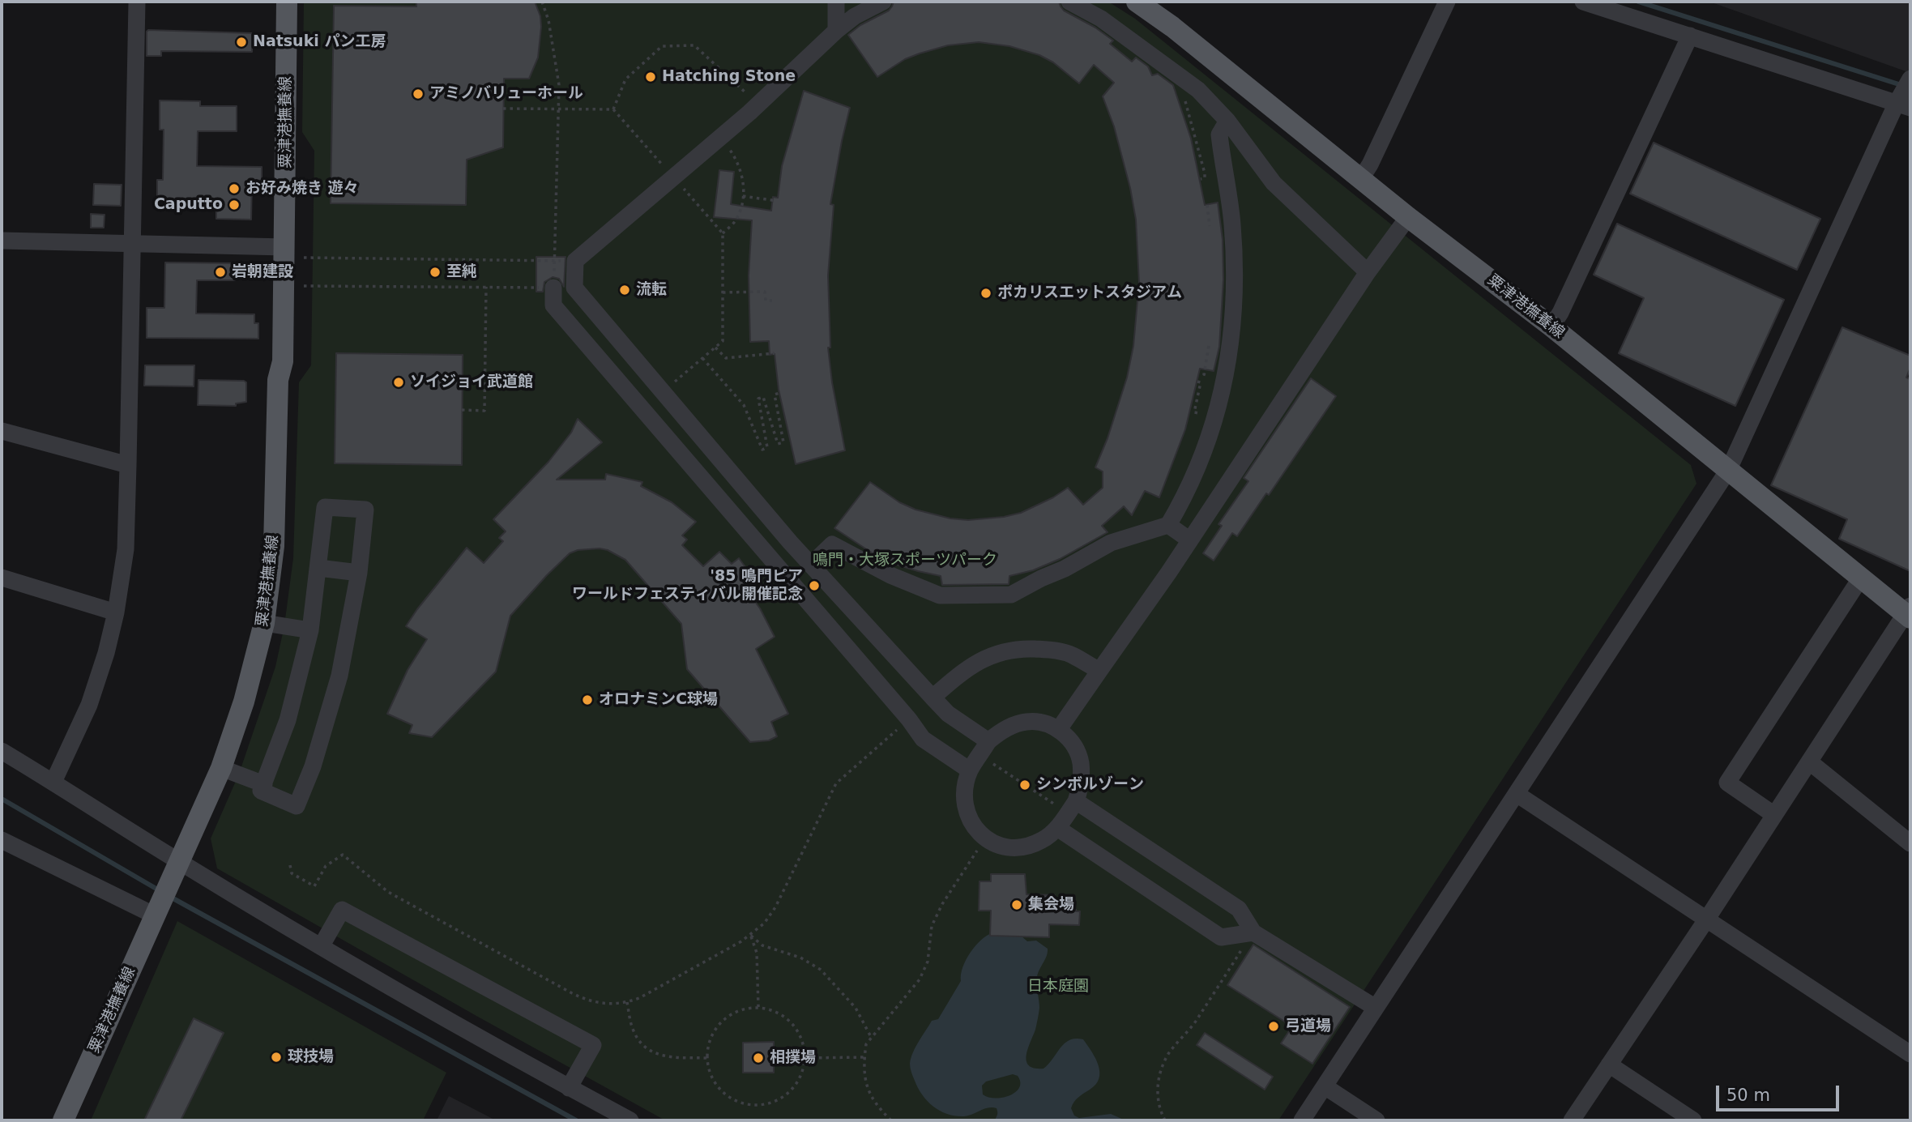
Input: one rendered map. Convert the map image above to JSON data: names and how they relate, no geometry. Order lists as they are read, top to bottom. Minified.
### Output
{"streets":{"main road":["粟津港撫養線"]},"parks":["鳴門・大塚スポーツパーク","日本庭園"],"places":["Natsuki パン工房","Hatching Stone","アミノバリューホール","お好み焼き 遊々","Caputto","岩朝建設","至純","流転","ポカリスエットスタジアム","ソイジョイ武道館","'85 鳴門ピア ワールドフェスティバル開催記念","オロナミンC球場","シンボルゾーン","集会場","弓道場","球技場","相撲場"],"scale_bar":"50 m"}
